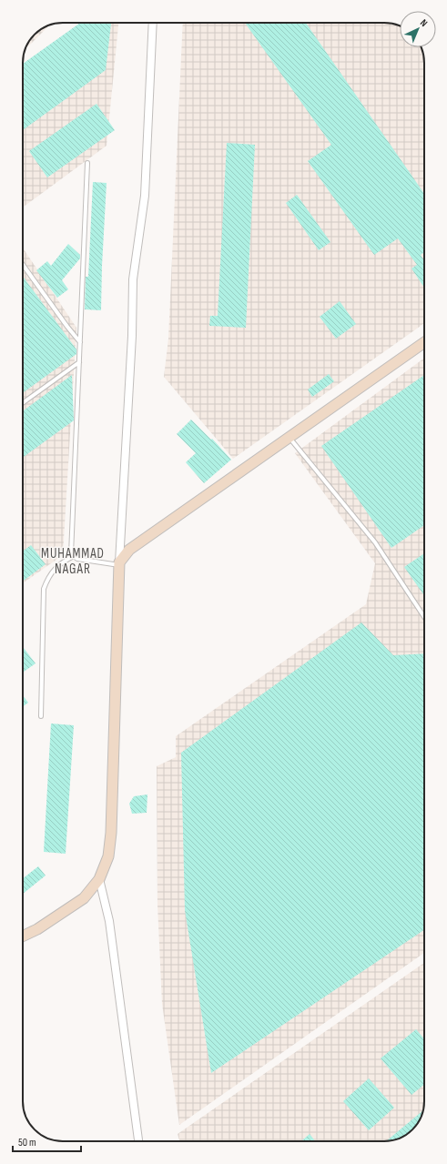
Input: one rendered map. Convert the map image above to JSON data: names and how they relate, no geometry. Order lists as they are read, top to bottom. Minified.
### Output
{"districts":["MUHAMMAD NAGAR"],"scale_bar":"50 m","north":"top right"}
